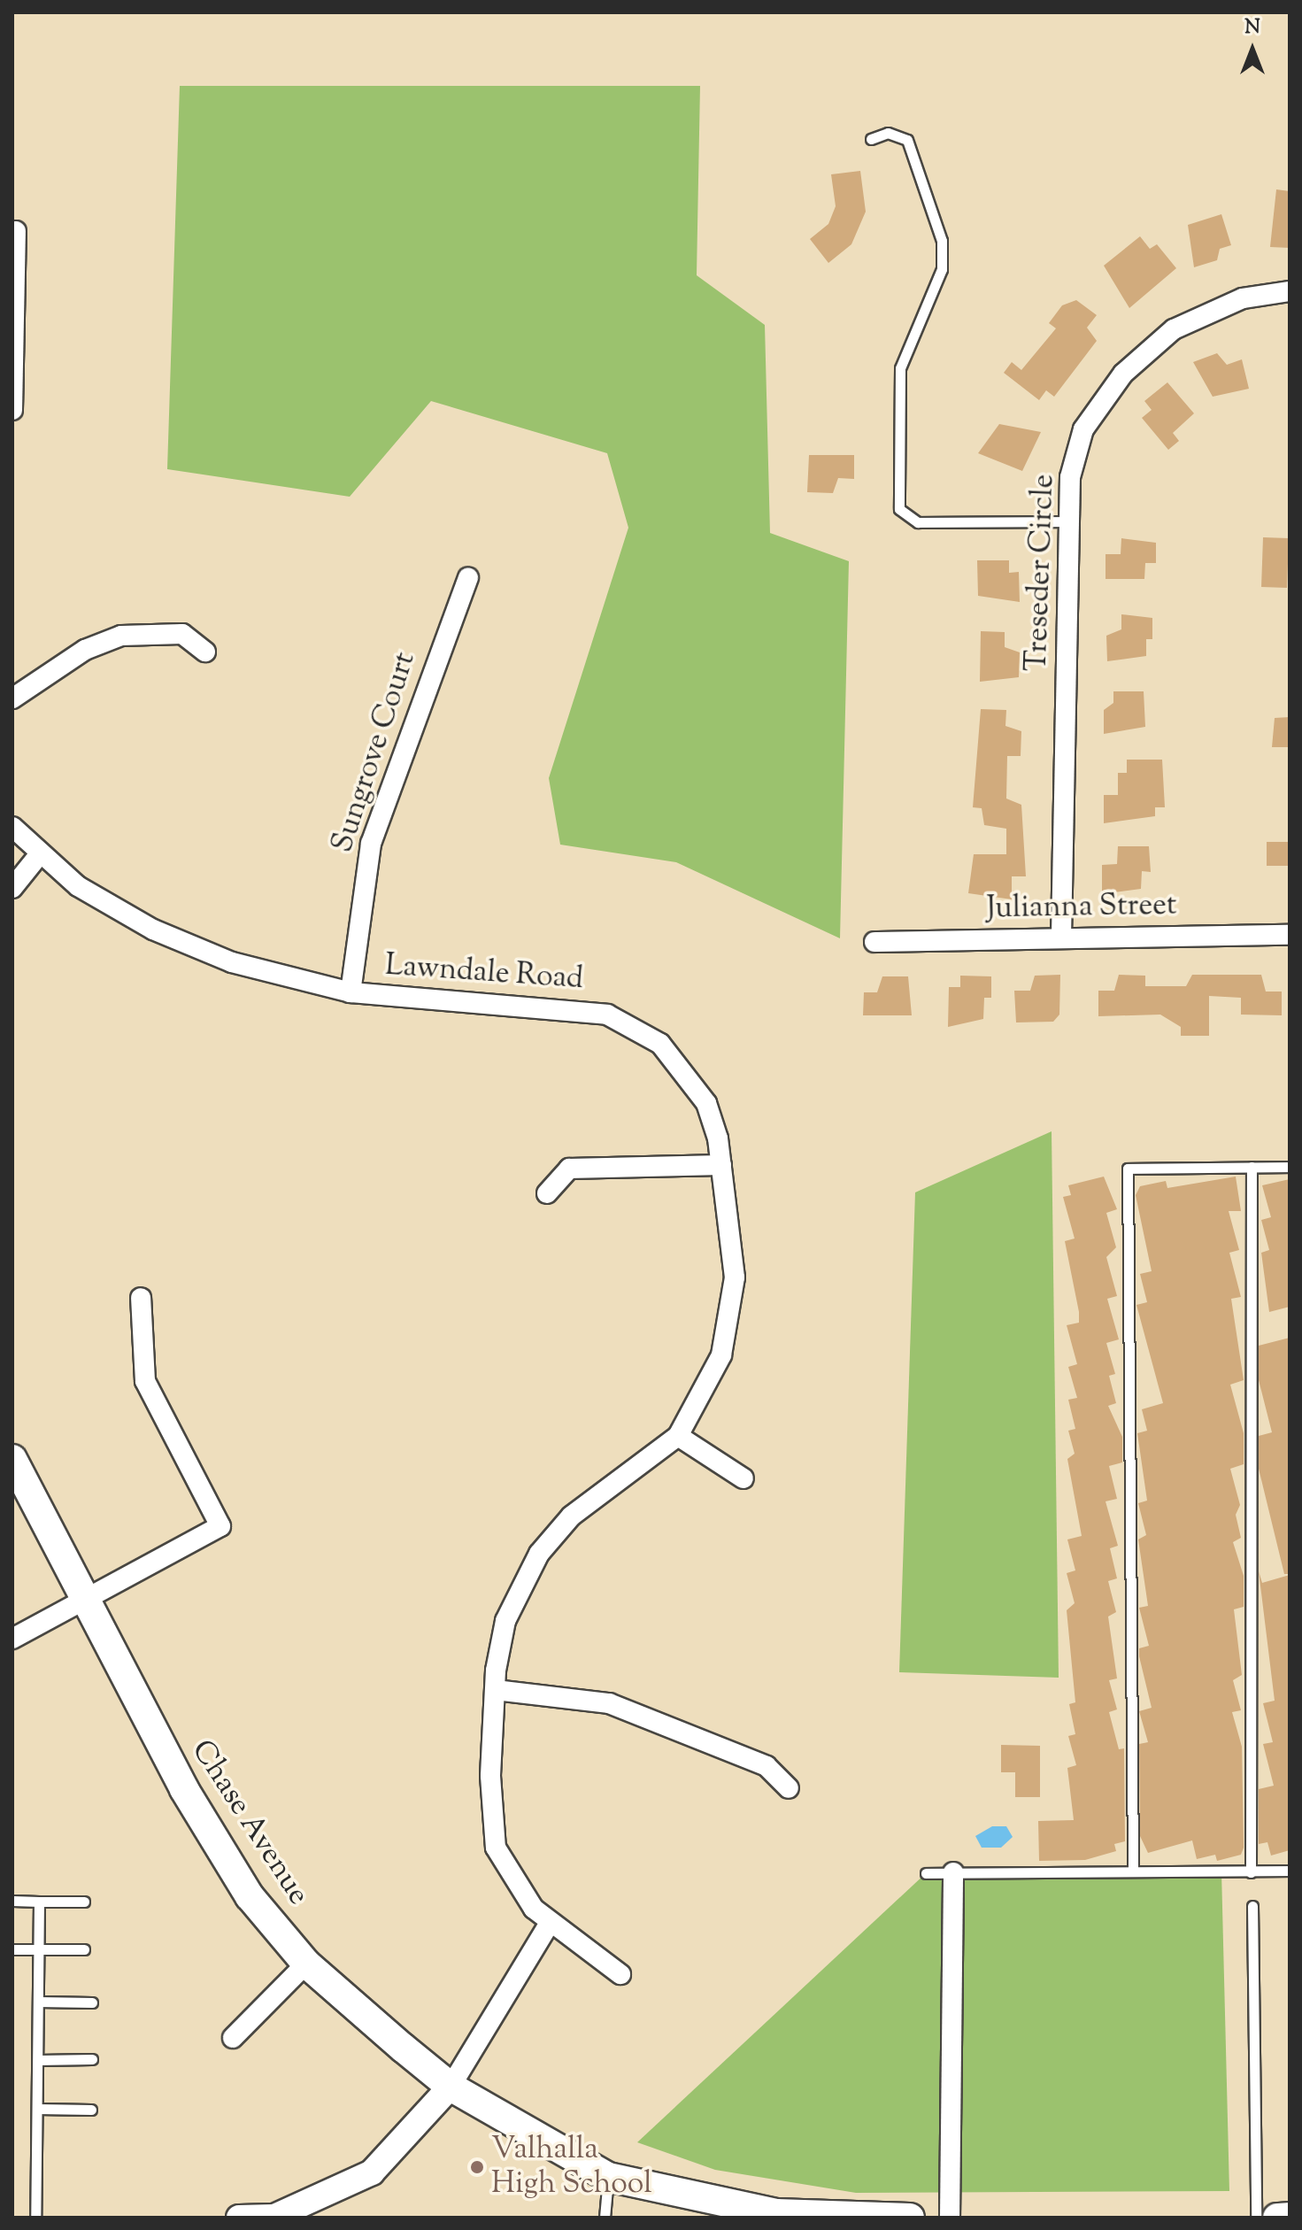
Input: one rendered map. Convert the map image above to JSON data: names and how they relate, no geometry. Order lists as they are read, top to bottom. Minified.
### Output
{"streets":{"main road":["Chase Avenue"],"street":["Treseder Circle","Sungrove Court","Julianna Street","Lawndale Road"]},"crossings":[["Treseder Circle","Julianna Street"],["Sungrove Court","Lawndale Road"]],"places":["Valhalla High School"],"north":"top"}
